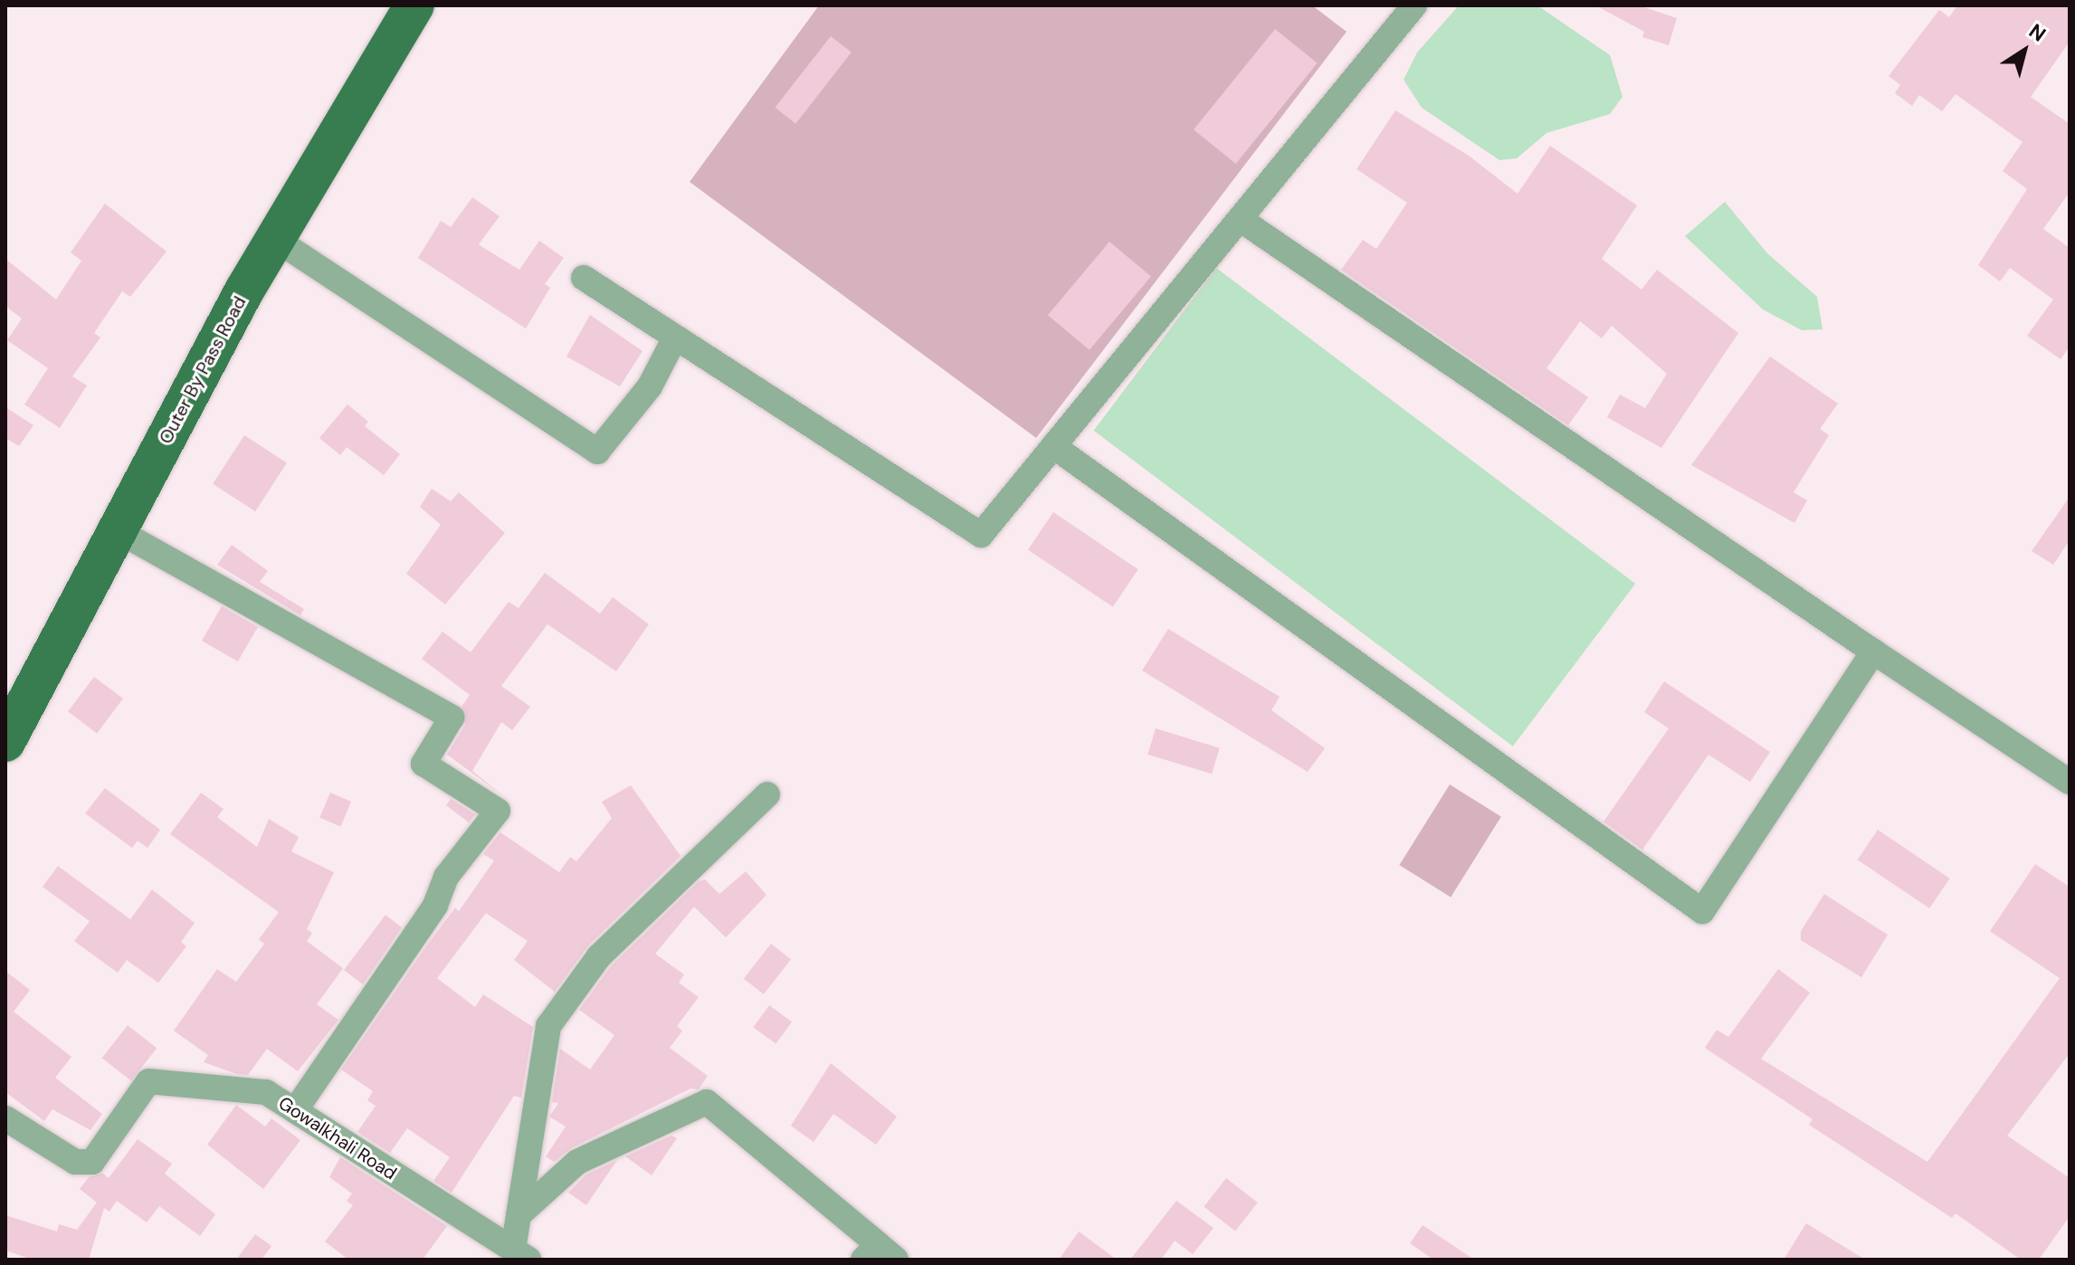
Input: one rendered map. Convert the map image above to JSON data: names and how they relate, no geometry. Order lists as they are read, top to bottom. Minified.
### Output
{"streets":{"main road":["Outer By Pass Road"],"street":["Gowalkhali Road"]},"north":"top right"}
